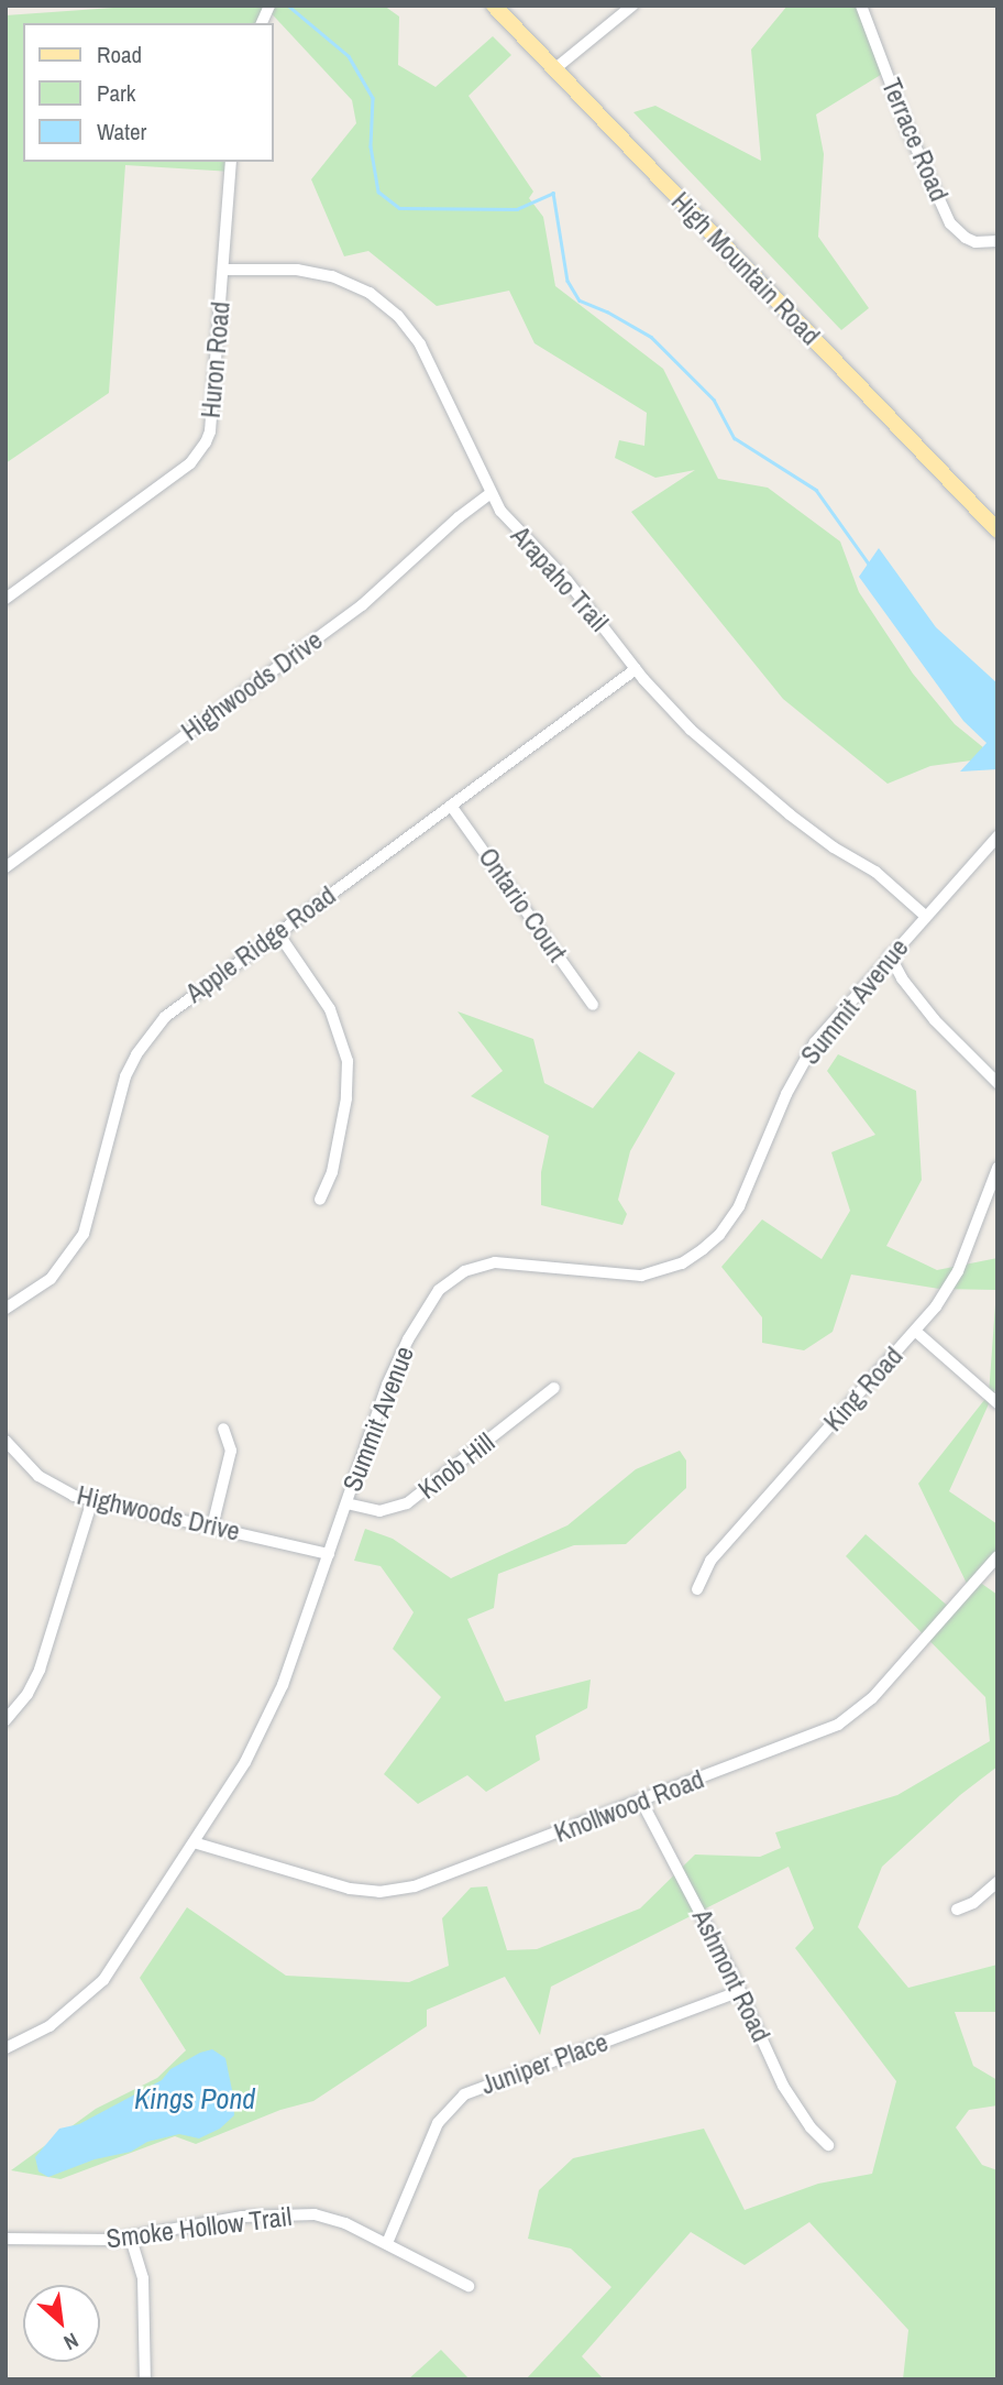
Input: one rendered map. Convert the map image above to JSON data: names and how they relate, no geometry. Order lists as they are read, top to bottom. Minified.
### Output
{"streets":{"main road":["High Mountain Road"],"street":["Terrace Road","Huron Road","Arapaho Trail","Highwoods Drive","Ontario Court","Apple Ridge Road","Summit Avenue","King Road","Knob Hill","Knollwood Road","Ashmont Road","Juniper Place","Smoke Hollow Trail"]},"crossings":[["Huron Road","Arapaho Trail"],["Arapaho Trail","Highwoods Drive"],["Arapaho Trail","Apple Ridge Road"],["Arapaho Trail","Summit Avenue"],["Highwoods Drive","Summit Avenue"],["Ontario Court","Apple Ridge Road"],["Summit Avenue","Knob Hill"],["Summit Avenue","Knollwood Road"],["Knollwood Road","Ashmont Road"],["Ashmont Road","Juniper Place"],["Juniper Place","Smoke Hollow Trail"]],"water":["Kings Pond"],"legend":["Road","Park","Water"],"north":"bottom right"}
